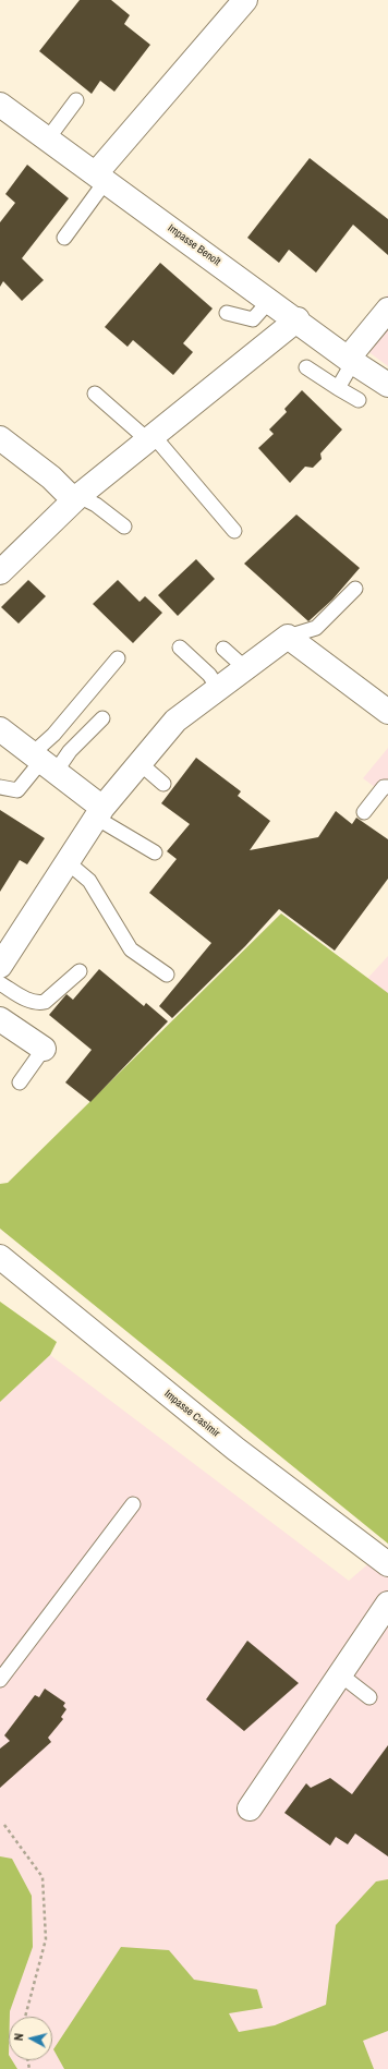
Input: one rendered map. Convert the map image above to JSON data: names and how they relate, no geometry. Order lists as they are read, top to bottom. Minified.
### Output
{"streets":{"street":["Impasse Benoît","Impasse Casimir"]},"north":"left"}
